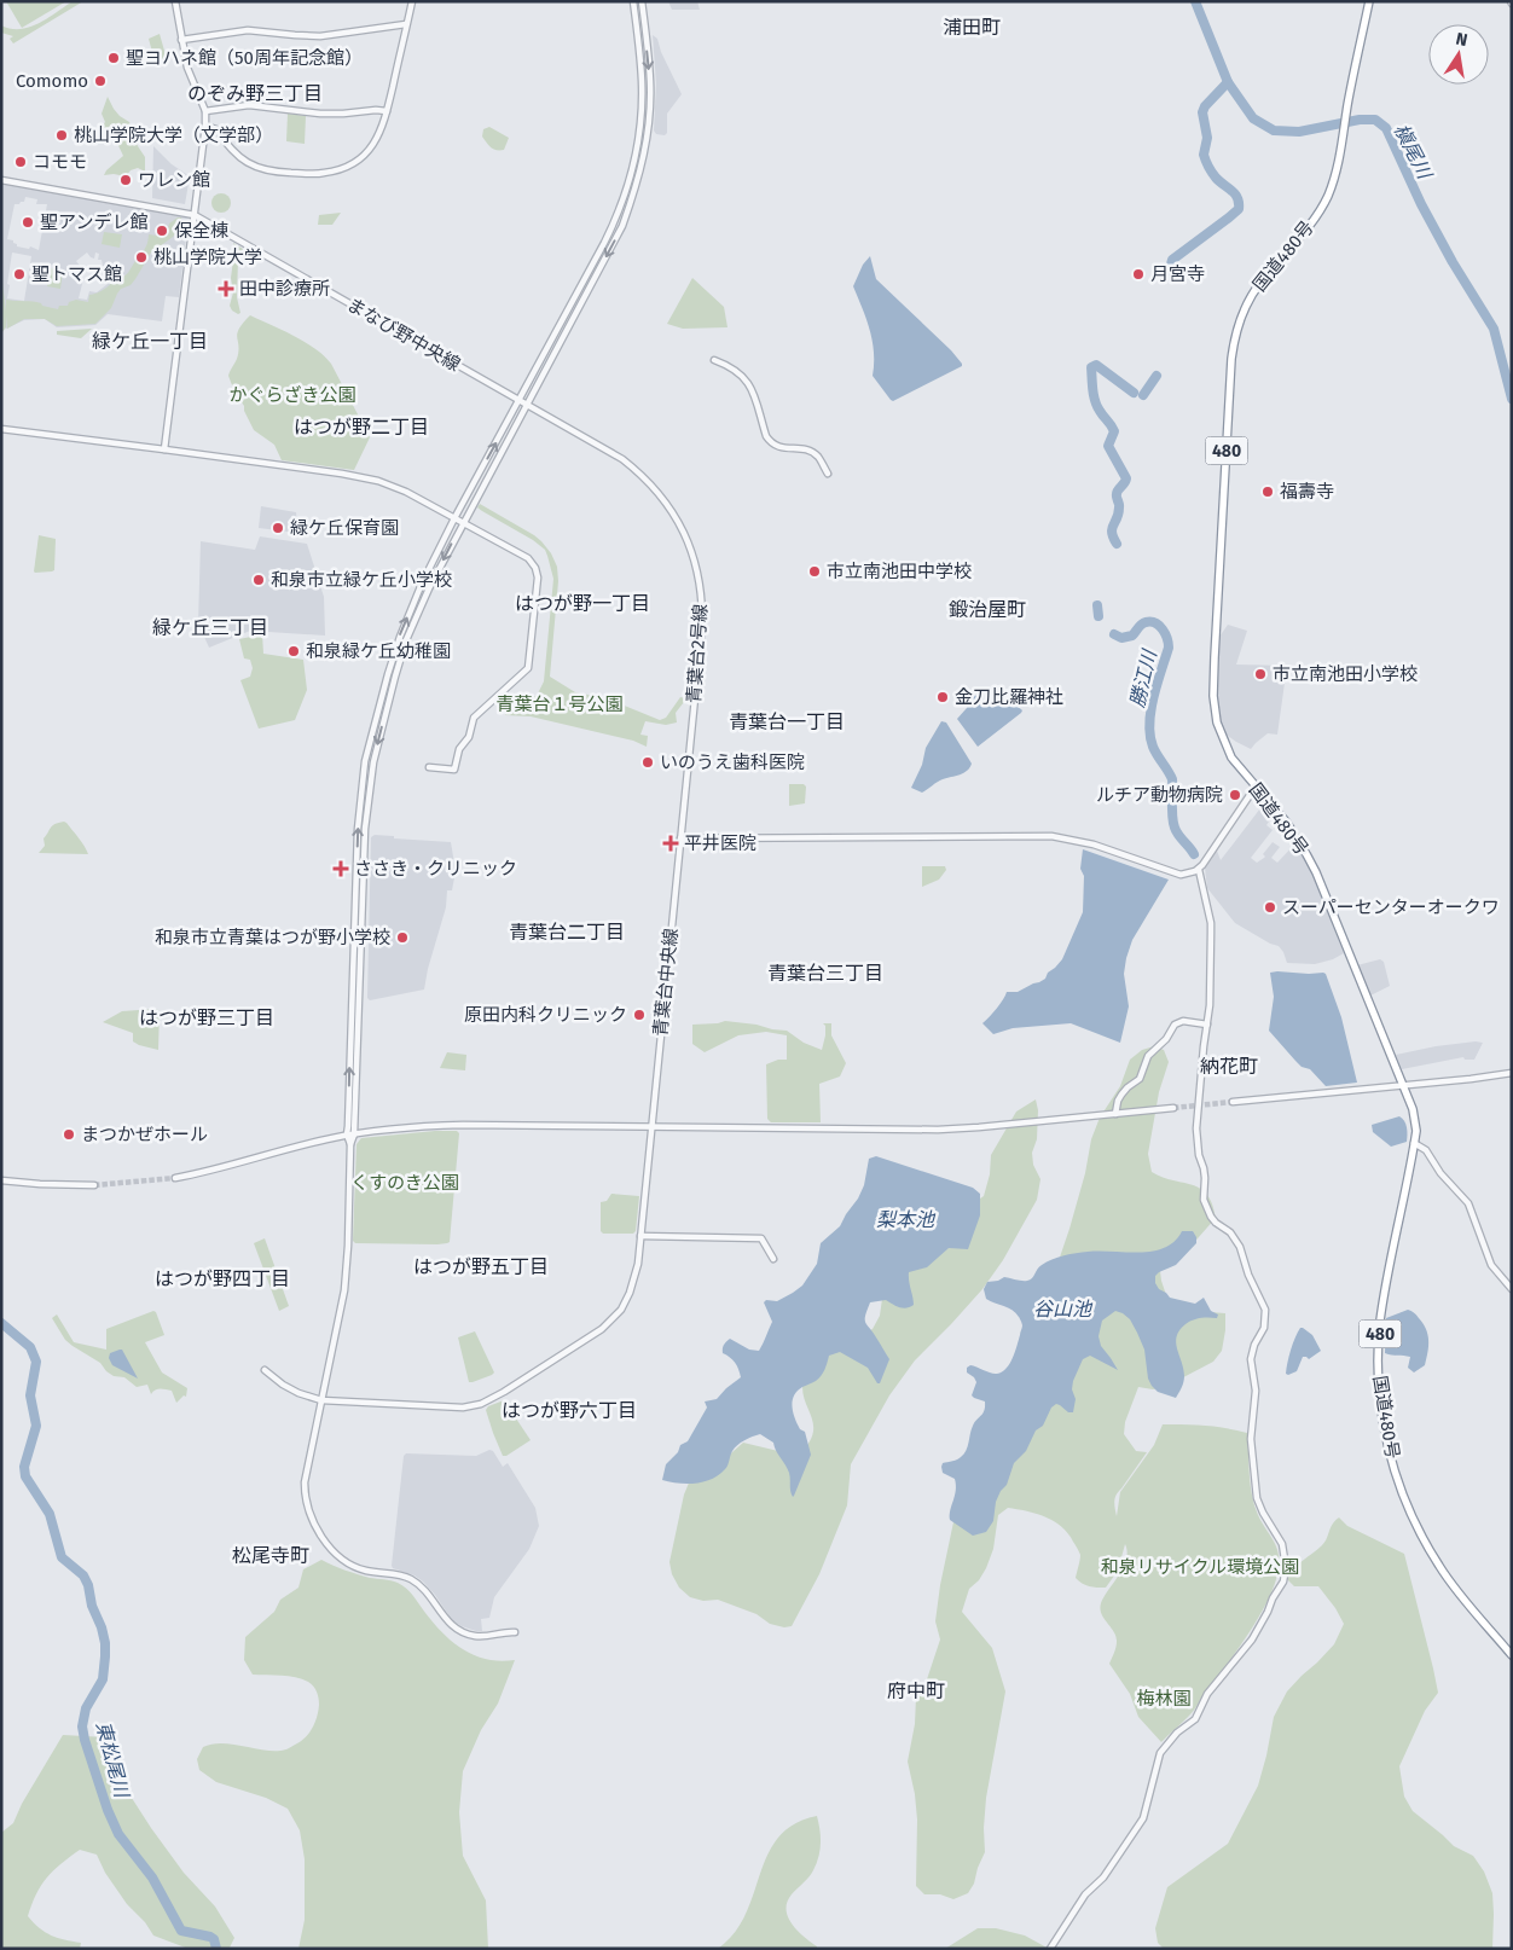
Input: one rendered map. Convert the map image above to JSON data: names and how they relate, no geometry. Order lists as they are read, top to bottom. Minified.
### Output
{"streets":{"highway":["国道480号","480"],"street":["まなび野中央線","青葉台2号線","青葉台中央線"]},"crossings":[["まなび野中央線","青葉台2号線"],["青葉台2号線","青葉台中央線"]],"districts":["浦田町","のぞみ野三丁目","緑ケ丘一丁目","はつが野二丁目","はつが野一丁目","鍛治屋町","緑ケ丘三丁目","青葉台一丁目","青葉台二丁目","青葉台三丁目","はつが野三丁目","納花町","はつが野五丁目","はつが野四丁目","はつが野六丁目","松尾寺町","府中町"],"water":["槇尾川","勝江川","梨本池","谷山池","東松尾川"],"parks":["かぐらざき公園","青葉台１号公園","くすのき公園","和泉リサイクル環境公園","梅林園"],"places":{"other":["聖ヨハネ館（50周年記念館）","Comomo","桃山学院大学（文学部）","コモモ","ワレン館","聖アンデレ館","保全棟","桃山学院大学","聖トマス館","月宮寺","福壽寺","緑ケ丘保育園","市立南池田中学校","和泉市立緑ケ丘小学校","和泉緑ケ丘幼稚園","市立南池田小学校","金刀比羅神社","いのうえ歯科医院","ルチア動物病院","スーパーセンターオークワ","和泉市立青葉はつが野小学校","原田内科クリニック","まつかぜホール"],"health":["田中診療所","平井医院","ささき・クリニック"]},"north":"top"}
